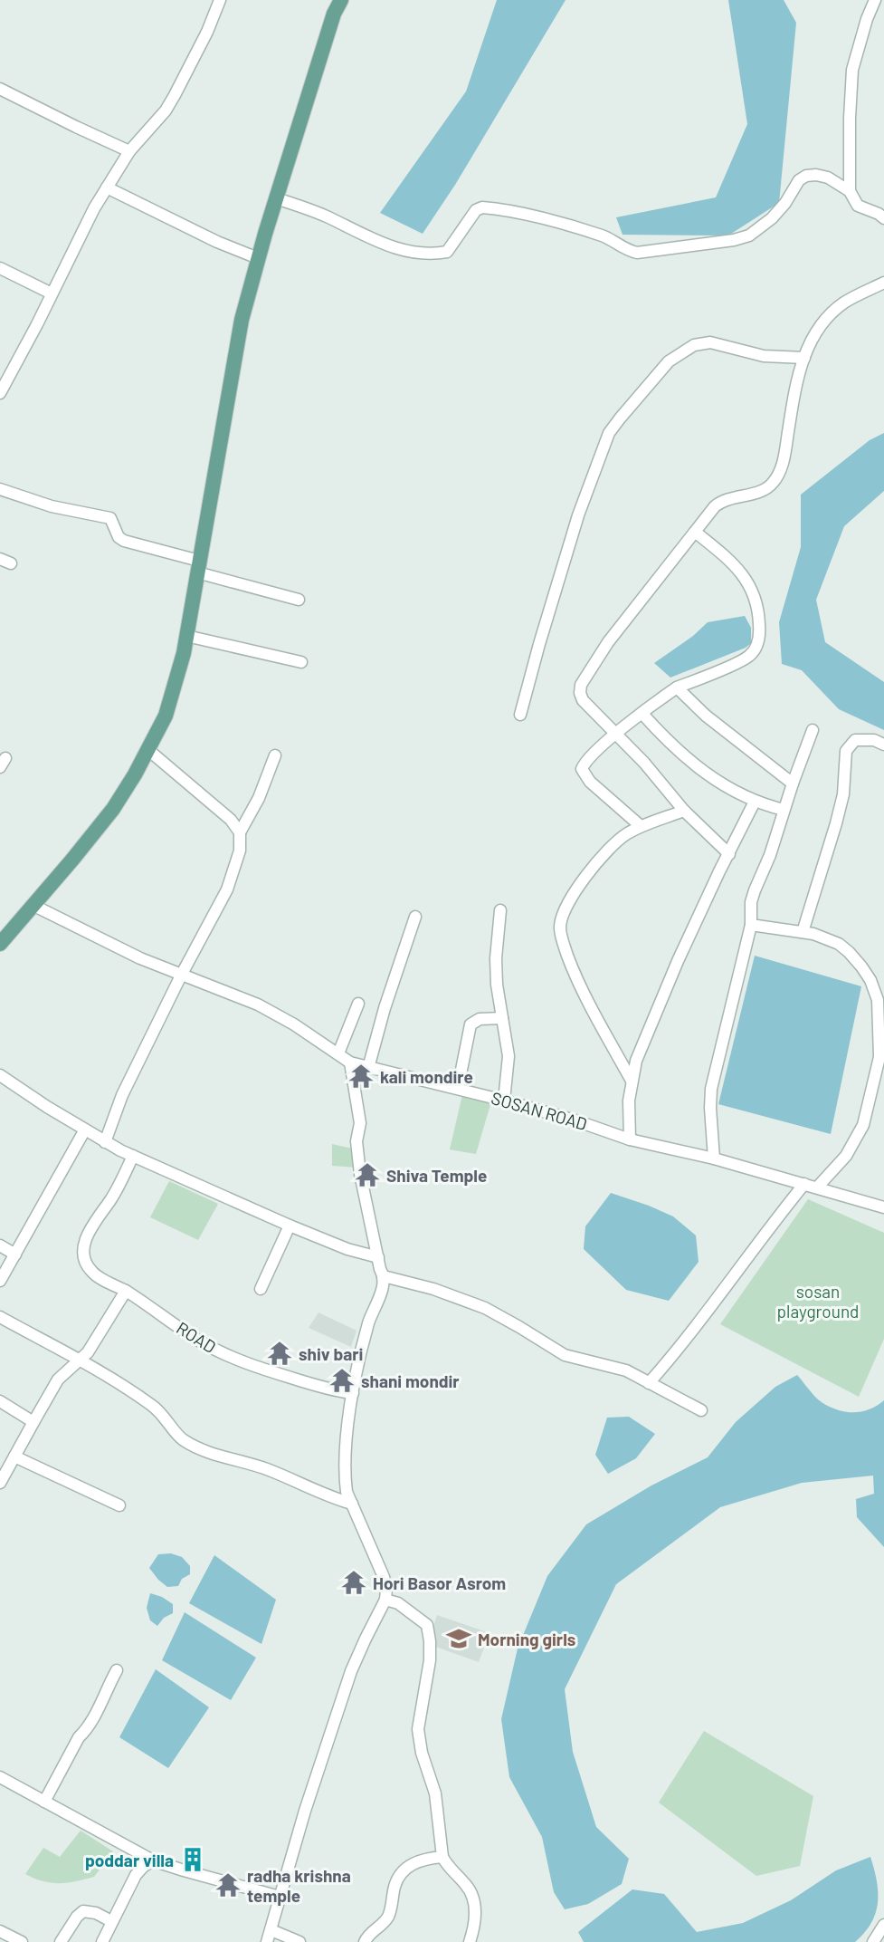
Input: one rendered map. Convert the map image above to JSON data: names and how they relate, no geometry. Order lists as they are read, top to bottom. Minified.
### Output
{"streets":{"street":["SOSAN ROAD","ROAD"]},"parks":["sosan playground"],"places":{"temple":["kali mondire","Shiva Temple","shiv bari","shani mondir","Hori Basor Asrom","radha krishna temple"],"school or university":["Morning girls"],"building":["poddar villa"]}}
